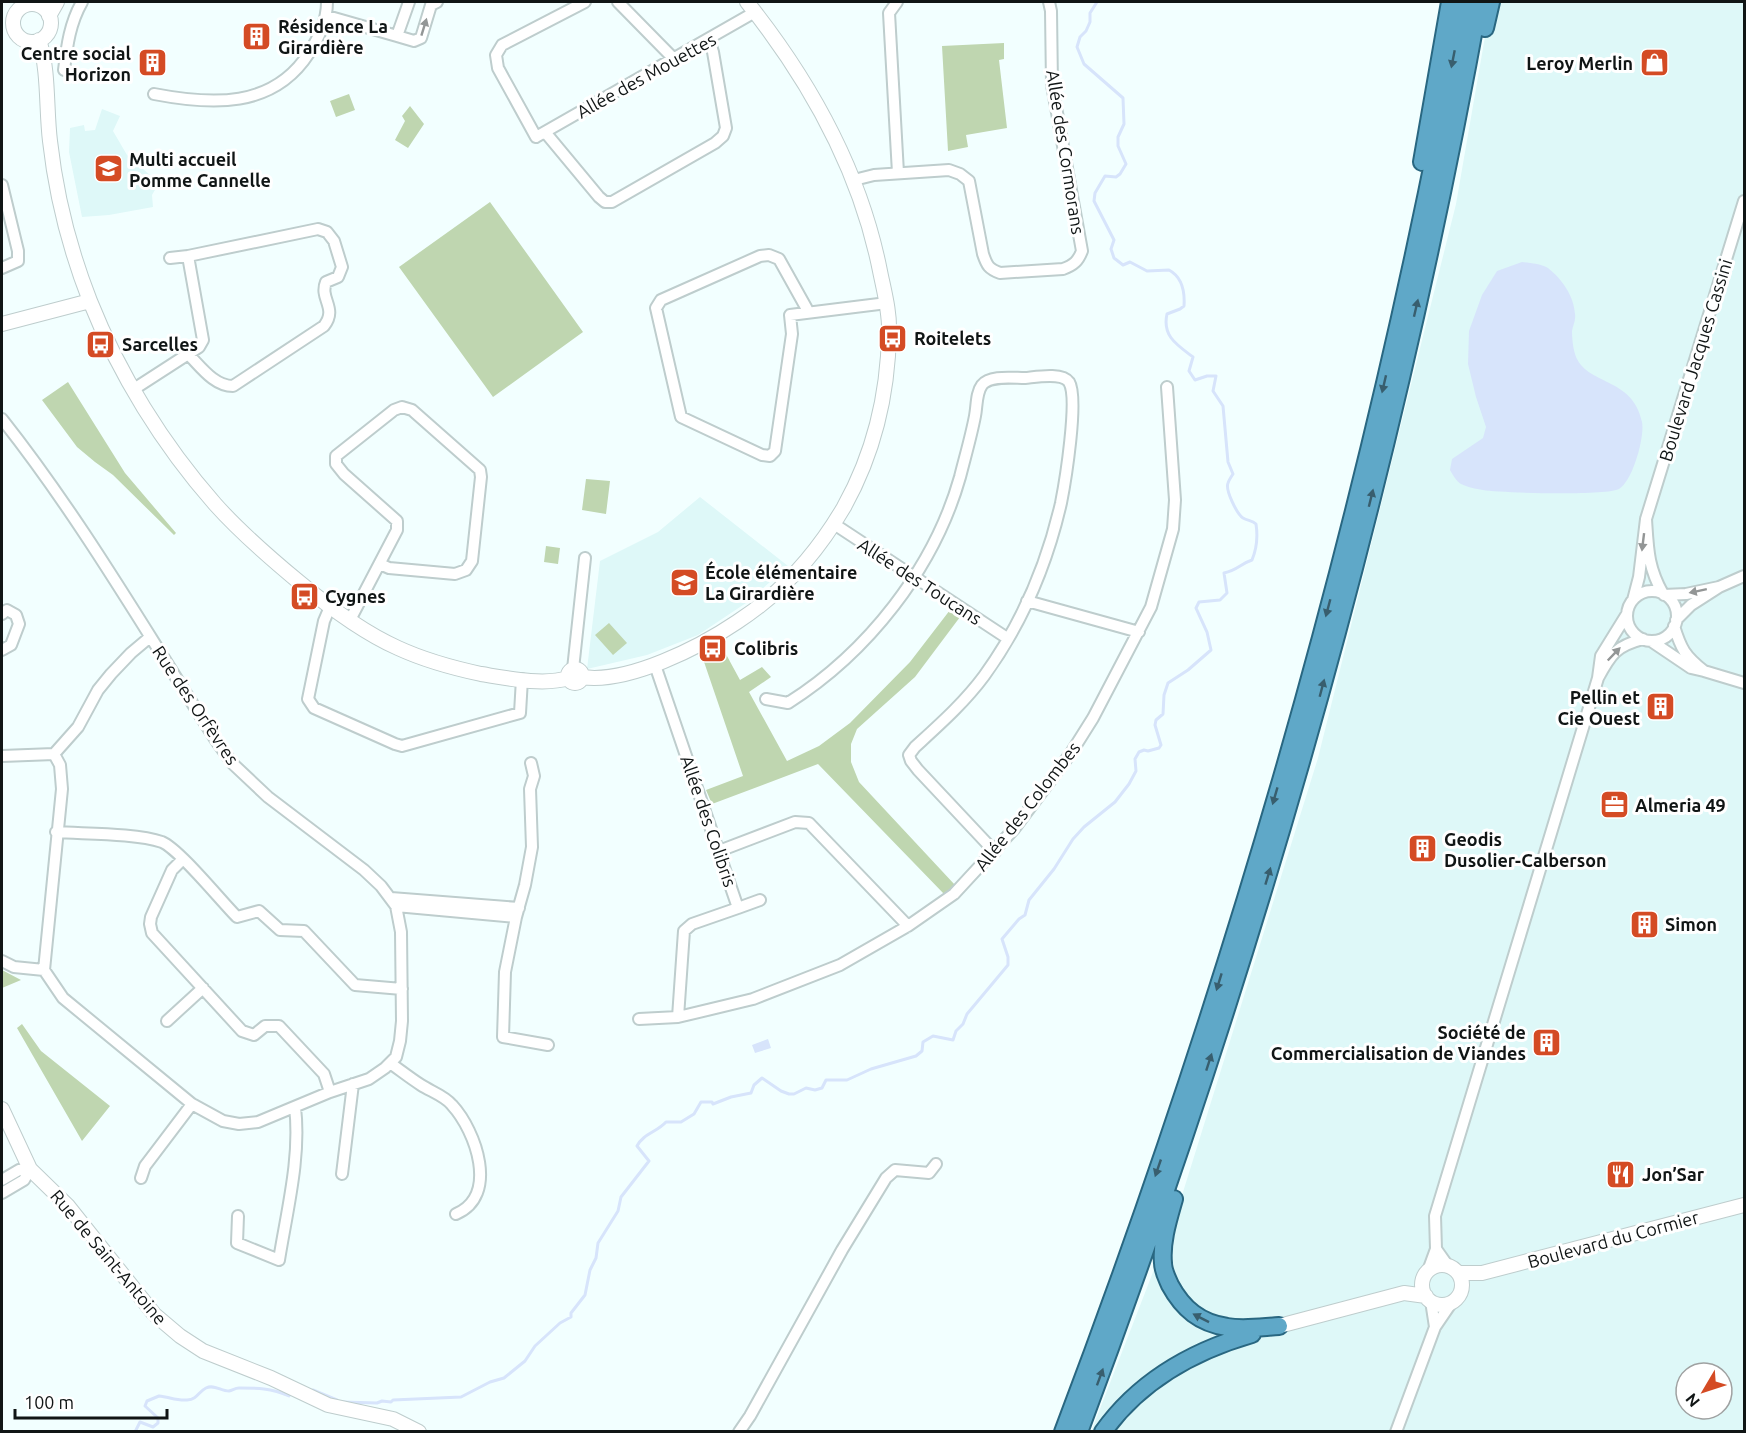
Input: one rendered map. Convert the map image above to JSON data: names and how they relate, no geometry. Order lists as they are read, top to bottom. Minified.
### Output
{"streets":{"street":["Allée des Mouettes","Allée des Cormorans","Boulevard Jacques Cassini","Allée des Toucans","Rue des Orfèvres","Allée des Colombes","Allée des Colibris","Boulevard du Cormier","Rue de Saint-Antoine"]},"crossings":[["Allée des Colombes","Allée des Colibris"]],"places":{"building":["Résidence La Girardière","Centre social Horizon","Pellin et Cie Ouest","Geodis Dusolier-Calberson","Simon","Société de Commercialisation de Viandes"],"shop":["Leroy Merlin"],"school or university":["Multi accueil Pomme Cannelle","École élémentaire La Girardière"],"bus stop":["Roitelets","Sarcelles","Cygnes","Colibris"],"office":["Almeria 49"],"restaurant":["Jon’Sar"]},"scale_bar":"100 m","north":"bottom left"}
